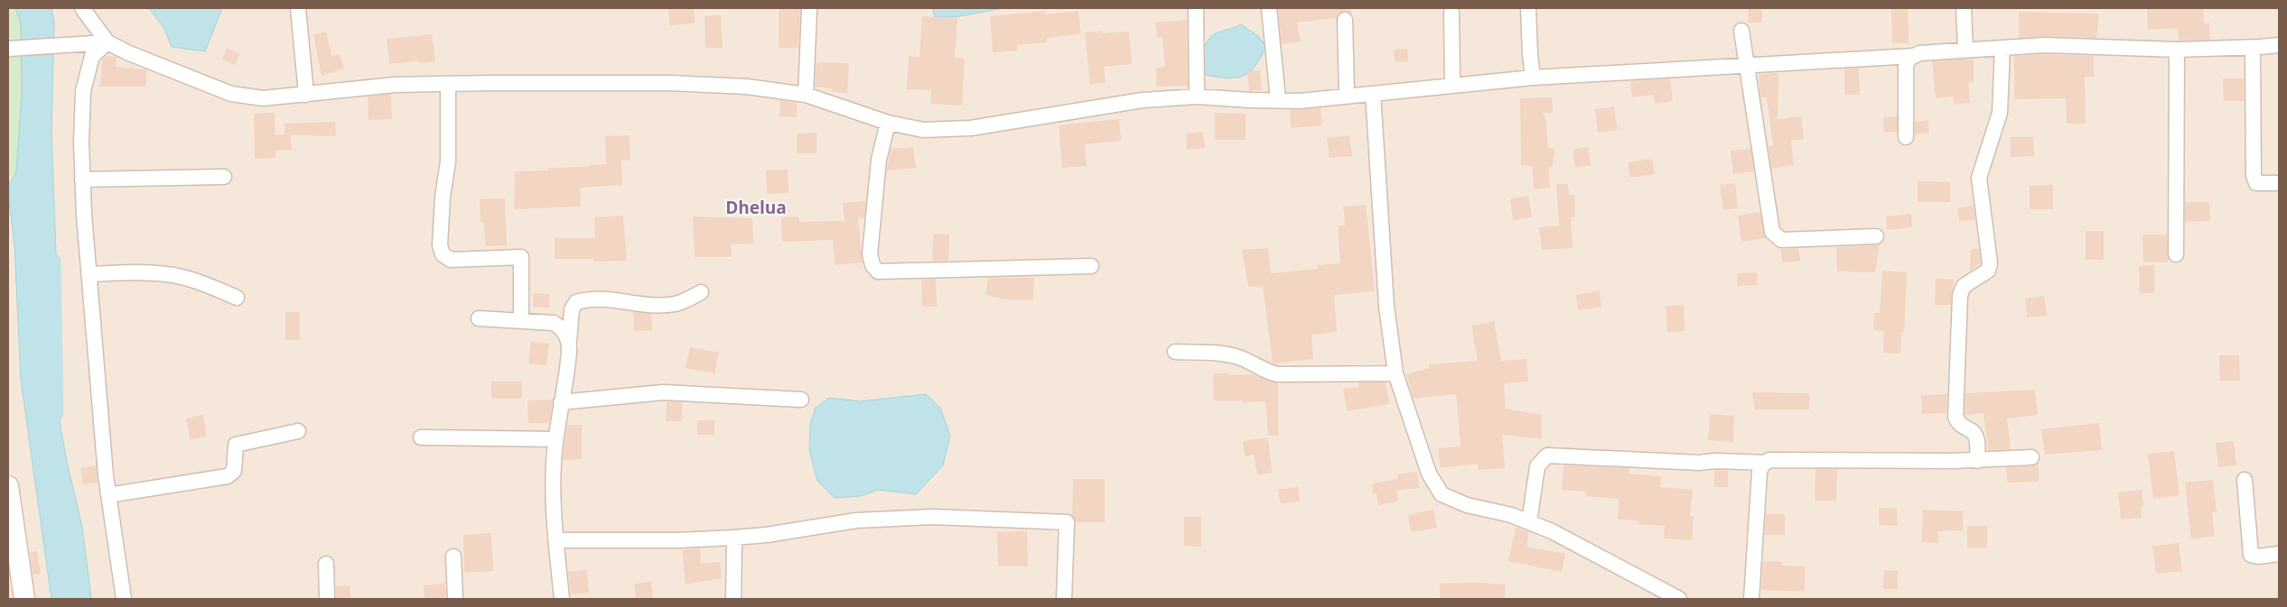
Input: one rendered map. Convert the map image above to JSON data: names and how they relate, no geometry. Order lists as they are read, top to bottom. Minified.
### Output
{"districts":["Dhelua"]}
